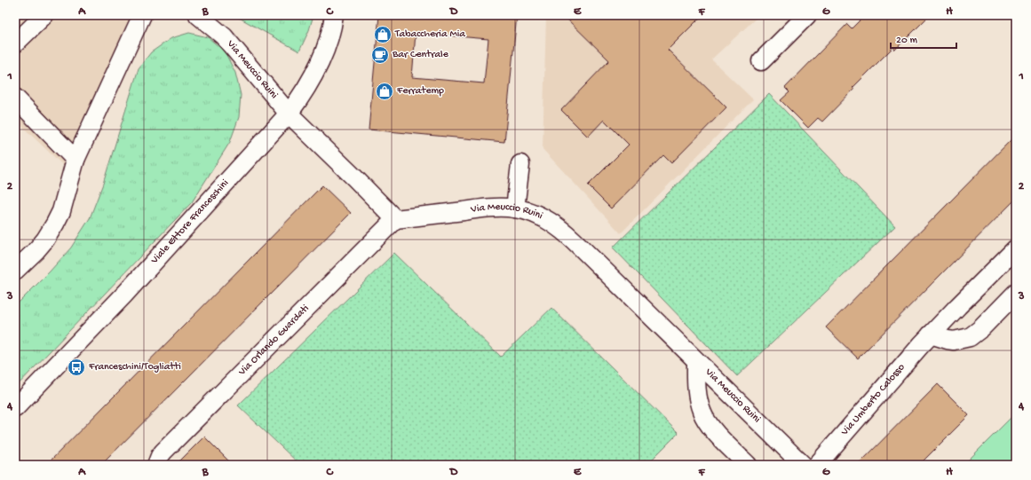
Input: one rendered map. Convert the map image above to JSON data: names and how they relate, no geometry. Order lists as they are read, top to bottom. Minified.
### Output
{"streets":{"street":["Via Meuccio Ruini","Viale Ettore Franceschini","Via Orlando Guardati","Via Umberto Calosso"]},"crossings":[["Via Meuccio Ruini","Viale Ettore Franceschini"],["Via Meuccio Ruini","Via Orlando Guardati"]],"places":{"shop":["Tabaccheria Mia","Ferratemp"],"cafe":["Bar Centrale"],"bus stop":["Franceschini/Togliatti"]},"scale_bar":"20 m","grid":{"columns":["A","B","C","D","E","F","G","H"],"rows":["1","2","3","4"]}}
